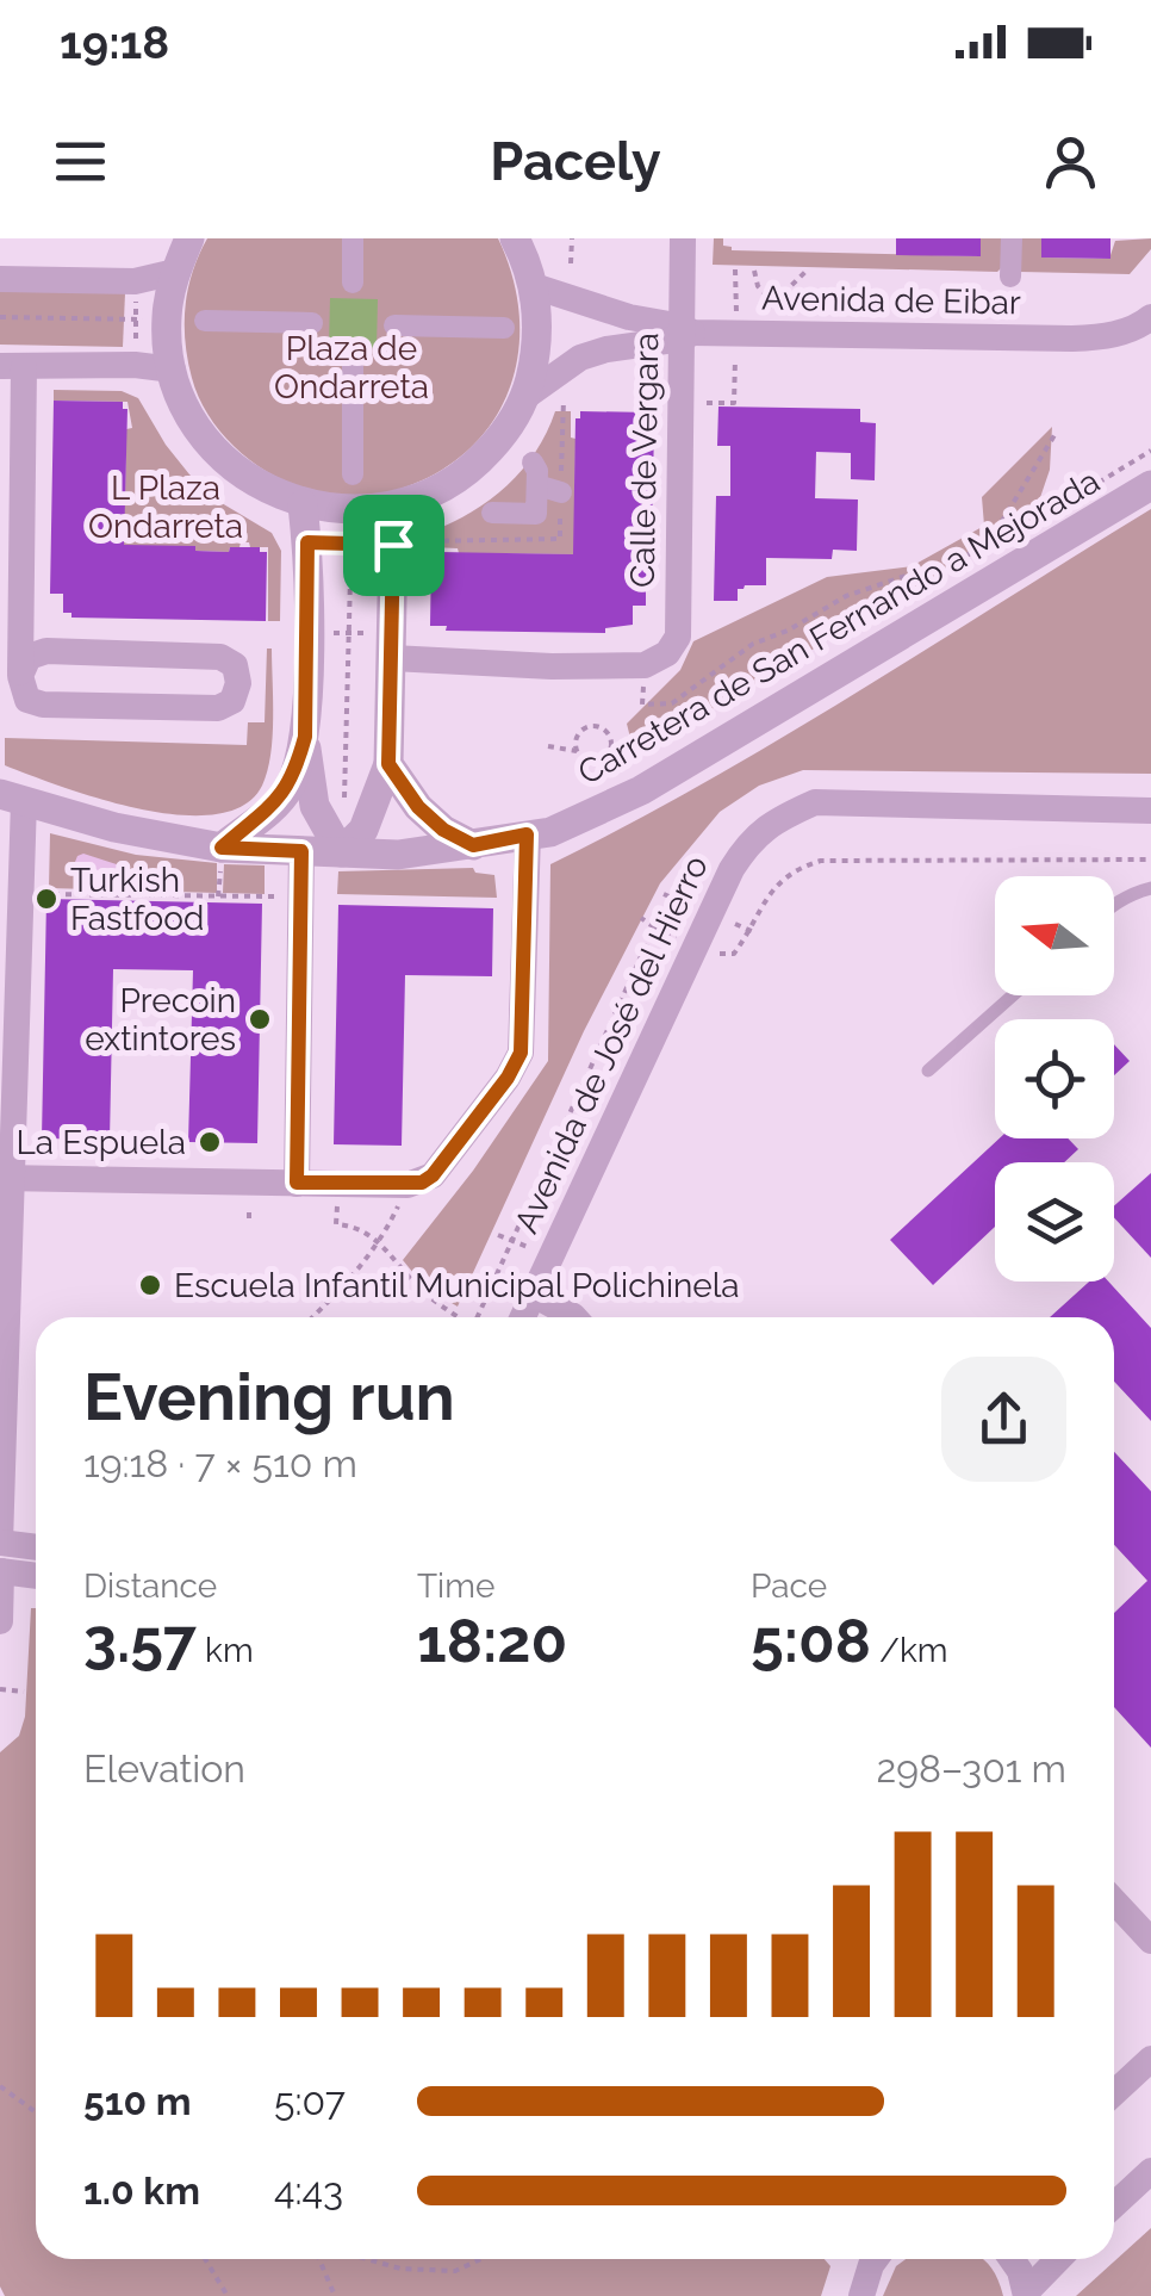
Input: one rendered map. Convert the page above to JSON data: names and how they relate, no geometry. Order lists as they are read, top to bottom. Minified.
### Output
{"streets":{"street":["Avenida de Eibar","Calle de Vergara","Carretera de San Fernando a Mejorada","Avenida de José del Hierro"]},"crossings":[["Avenida de Eibar","Calle de Vergara"]],"parks":["Plaza de Ondarreta","L Plaza Ondarreta"],"places":["Turkish Fastfood","Precoin extintores","La Espuela","Escuela Infantil Municipal Polichinela"],"north":"left","page":{"status":"19:18","header":"Pacely","heading":["Evening run","19:18 · 7 × 510 m"],"stats":[["Distance","3.57 km"],["Time","18:20"],["Pace","5:08 /km"]],"chart":["Elevation","298–301 m"],"list":[{"name":"510 m","note":"5:07"},{"name":"1.0 km","note":"4:43"}]}}
